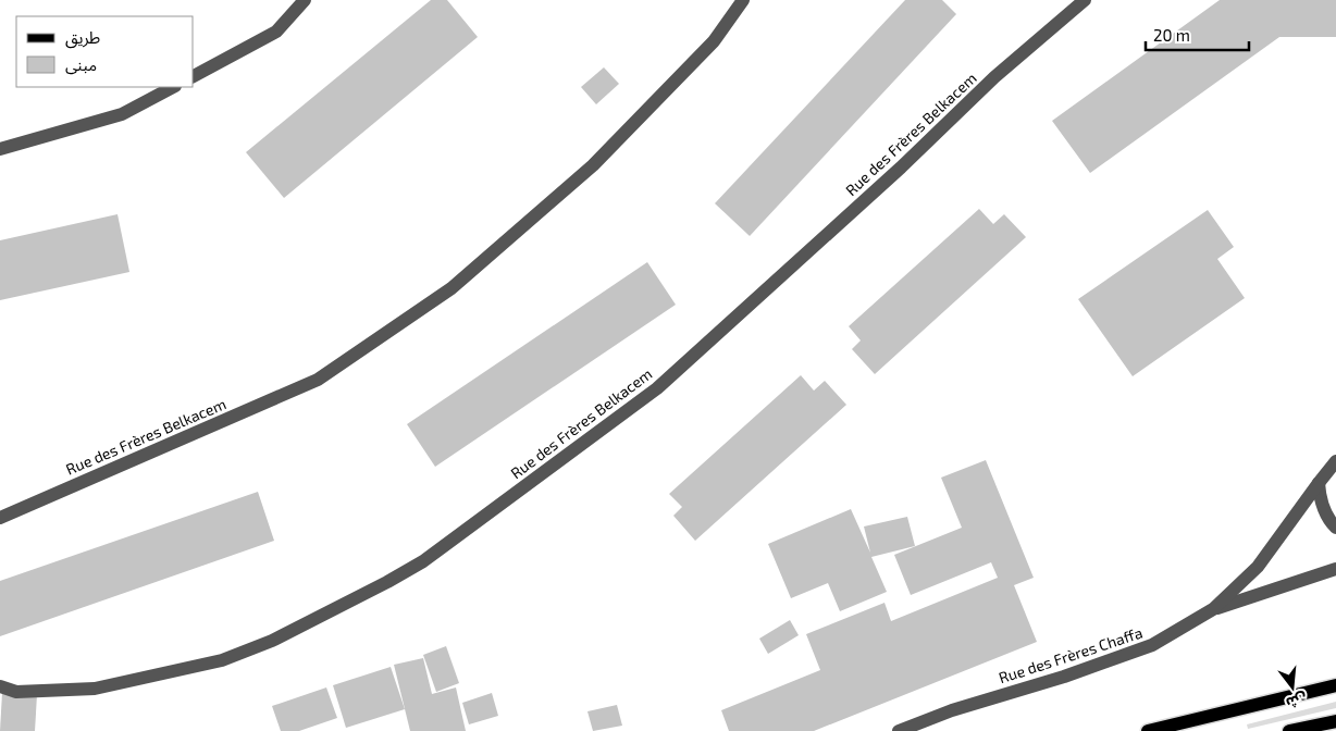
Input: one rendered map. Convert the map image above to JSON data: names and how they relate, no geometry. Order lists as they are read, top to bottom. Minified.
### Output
{"streets":{"street":["Rue des Frères Belkacem","Rue des Frères Chaffa"]},"legend":["طريق","مبنى"],"scale_bar":"20 m","north":"bottom"}
